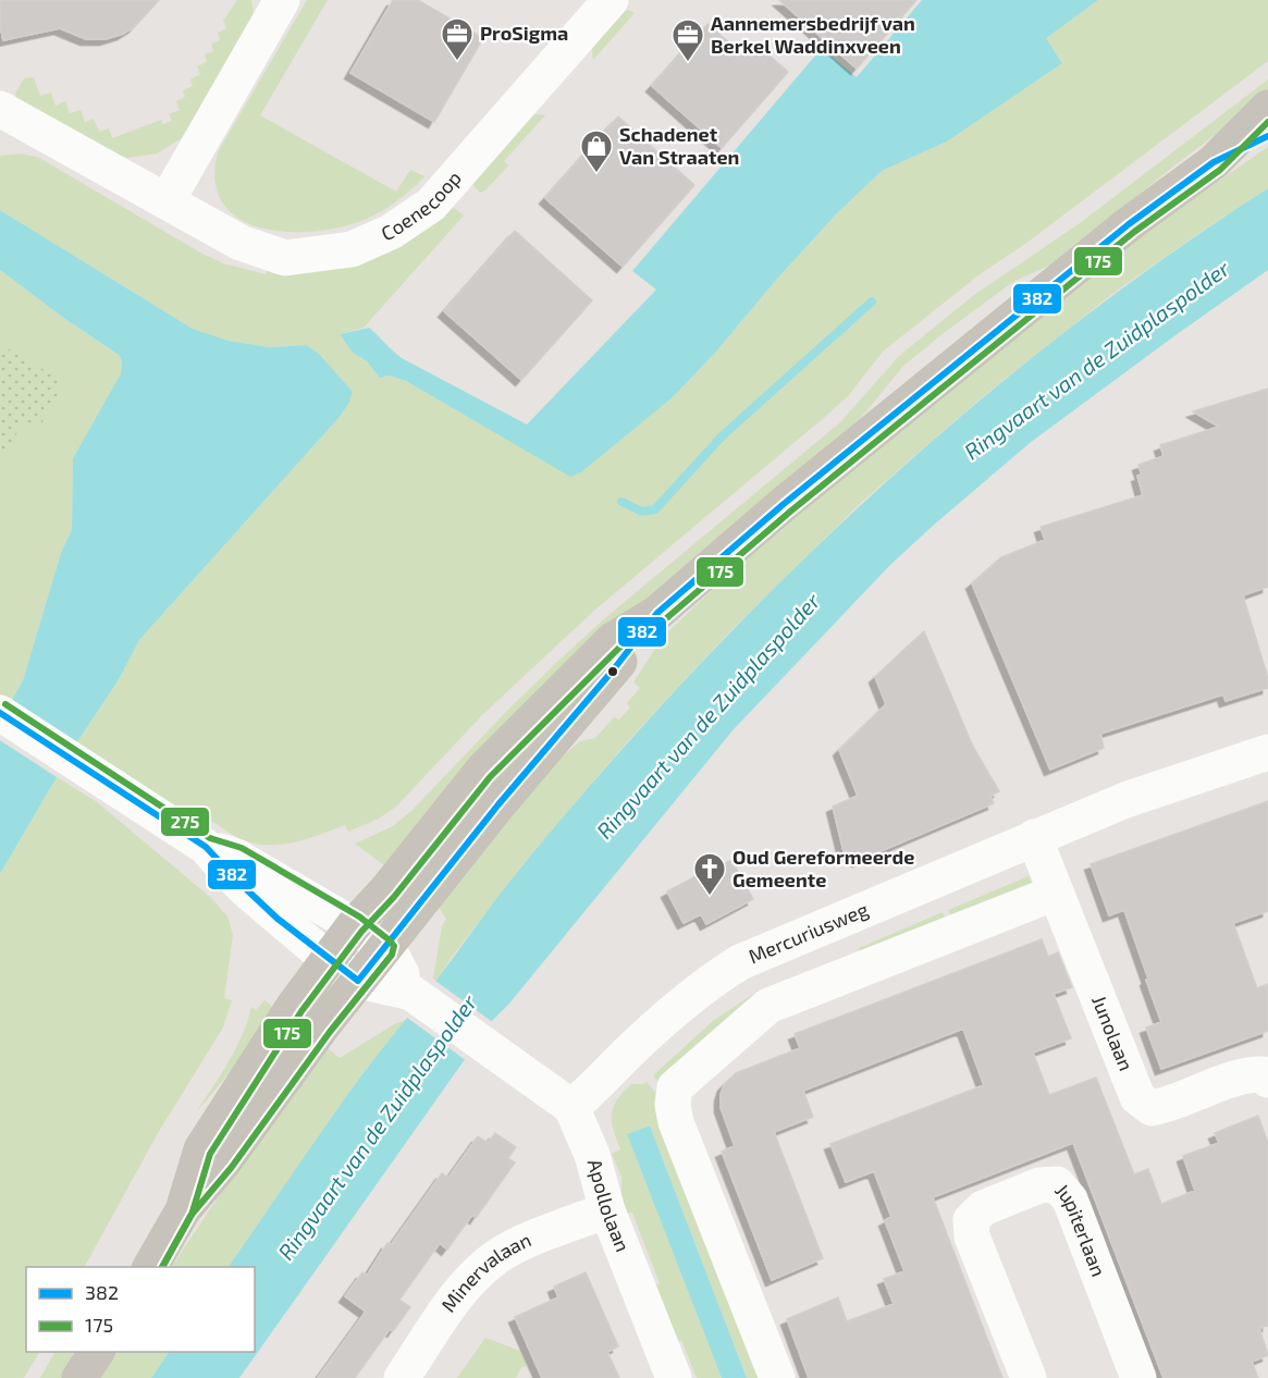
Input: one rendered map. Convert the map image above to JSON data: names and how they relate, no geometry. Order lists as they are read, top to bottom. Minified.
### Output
{"streets":{"street":["Coenecoop","Mercuriusweg","Junolaan","Apollolaan","Jupiterlaan","Minervalaan"]},"crossings":[["Mercuriusweg","Junolaan"],["Mercuriusweg","Apollolaan"],["Apollolaan","Minervalaan"]],"water":["Ringvaart van de Zuidplaspolder"],"places":{"office":["ProSigma","Aannemersbedrijf van Berkel Waddinxveen"],"shop":["Schadenet Van Straaten"],"church":["Oud Gereformeerde Gemeente"]},"lines":["transit line 175","transit line 382","transit line 275"],"legend":["382","175"]}
